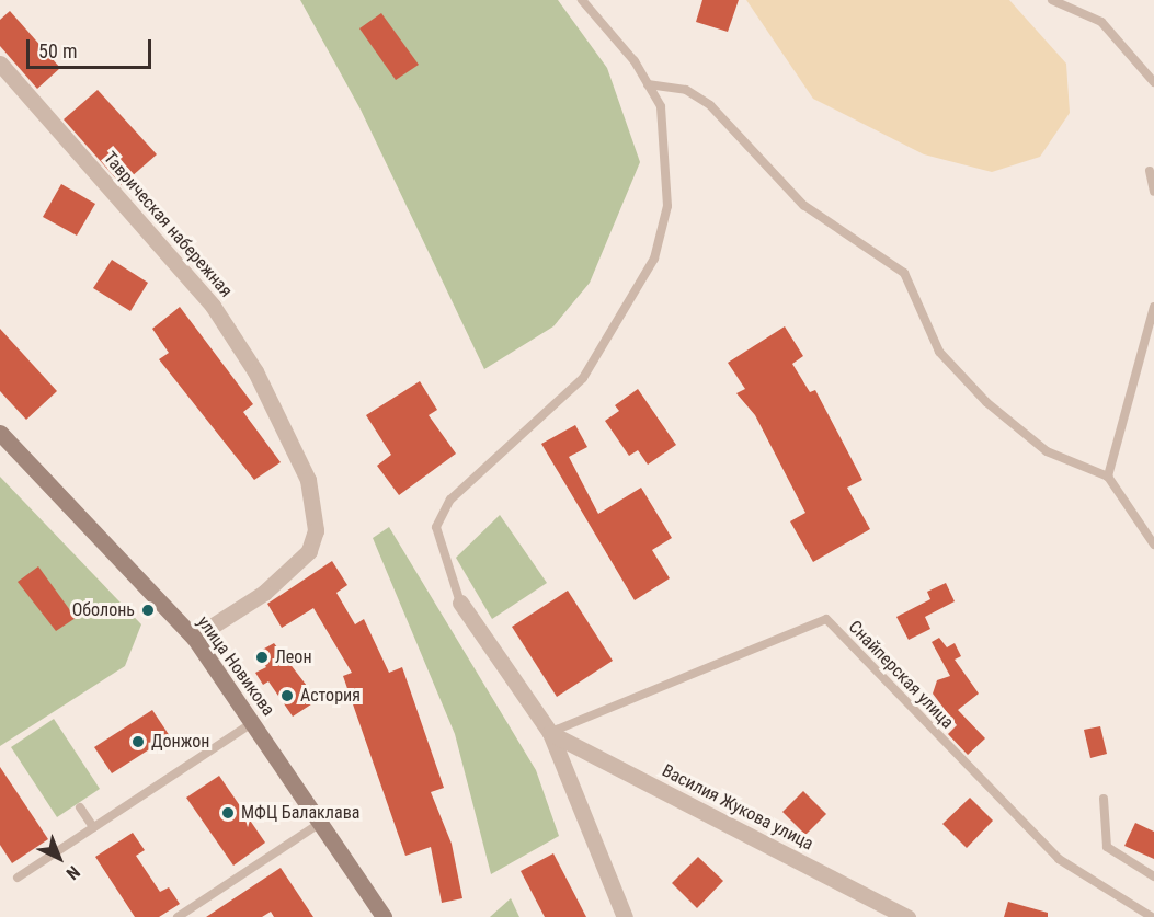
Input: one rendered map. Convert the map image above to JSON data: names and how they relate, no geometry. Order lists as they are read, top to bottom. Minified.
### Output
{"streets":{"main road":["улица Новикова"],"street":["Таврическая набережная","Василия Жукова улица"],"lane":["Снайперская улица"]},"crossings":[["Таврическая набережная","улица Новикова"],["Снайперская улица","Василия Жукова улица"]],"places":["Оболонь","Леон","Астория","Донжон","МФЦ Балаклава"],"scale_bar":"50 m","north":"bottom right"}
